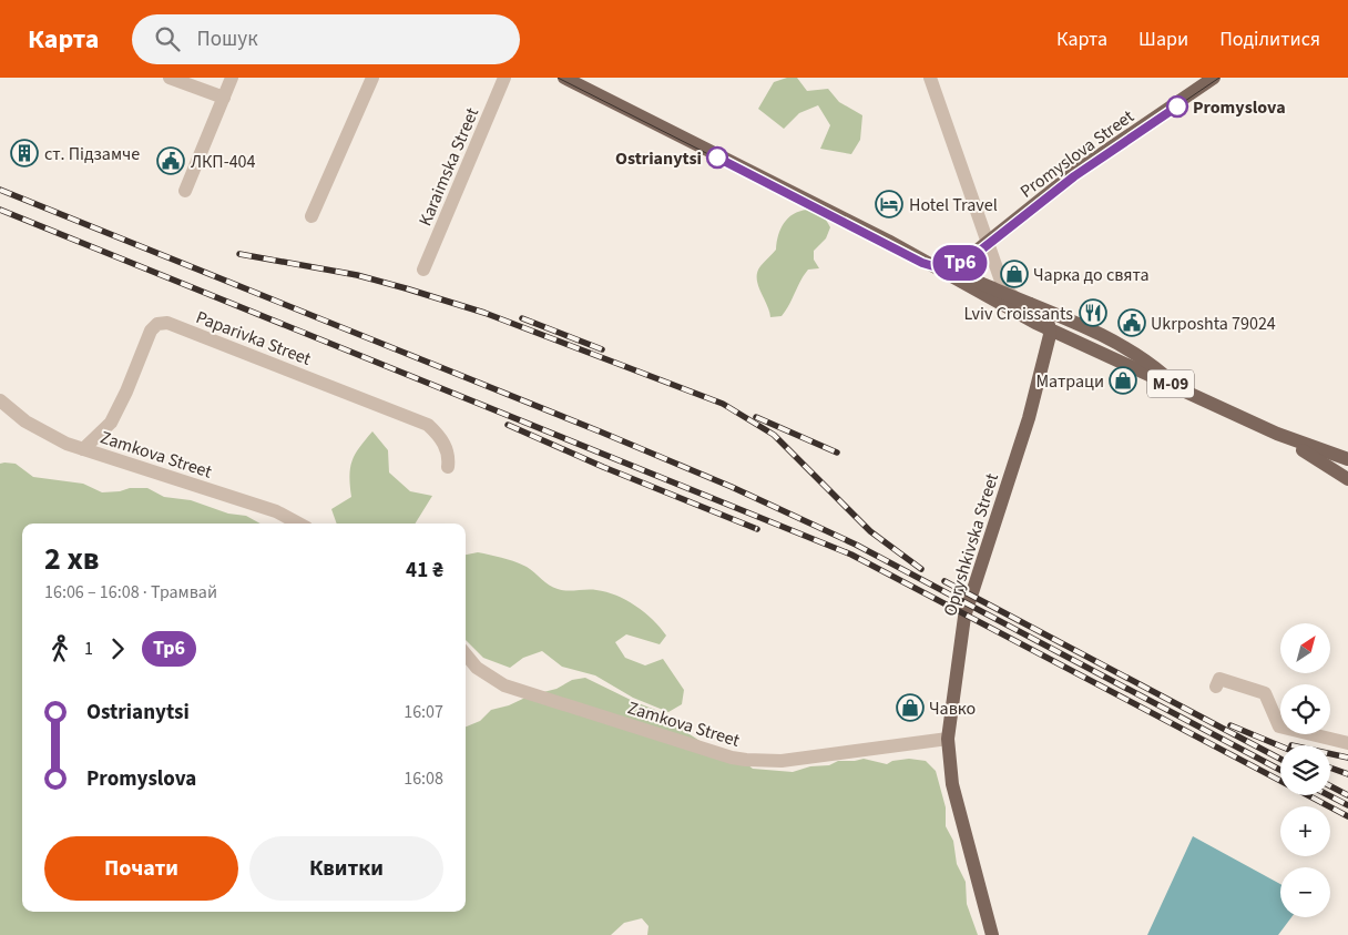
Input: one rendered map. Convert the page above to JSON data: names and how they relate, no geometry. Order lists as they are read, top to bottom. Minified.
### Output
{"streets":{"main road":["Promyslova Street","М-09","Opryshkivska Street"],"street":["Karaimska Street","Paparivka Street","Zamkova Street"]},"crossings":[["Promyslova Street","М-09"],["Paparivka Street","Zamkova Street"],["М-09","Opryshkivska Street"],["Zamkova Street","Opryshkivska Street"]],"places":{"other":["Promyslova","Ostrianytsi"],"building":["ст. Підзамче"],"public building":["ЛКП-404","Ukrposhta 79024"],"hotel":["Hotel Travel"],"shop":["Чарка до свята","Матраци","Чавко"],"restaurant":["Lviv Croissants"]},"lines":["tram line Тр6"],"north":"top right","page":{"header":"Карта","search":"Пошук","nav":["Карта","Шари","Поділитися"],"on_map":"Тр6","heading":["2 хв","16:06 – 16:08 · Трамвай","41 ₴"],"legs":["1","Тр6"],"map_buttons":["+","−"],"list":[{"name":"Ostrianytsi","value":"16:07"},{"name":"Promyslova","value":"16:08"}],"buttons":["Почати","Квитки"]}}
